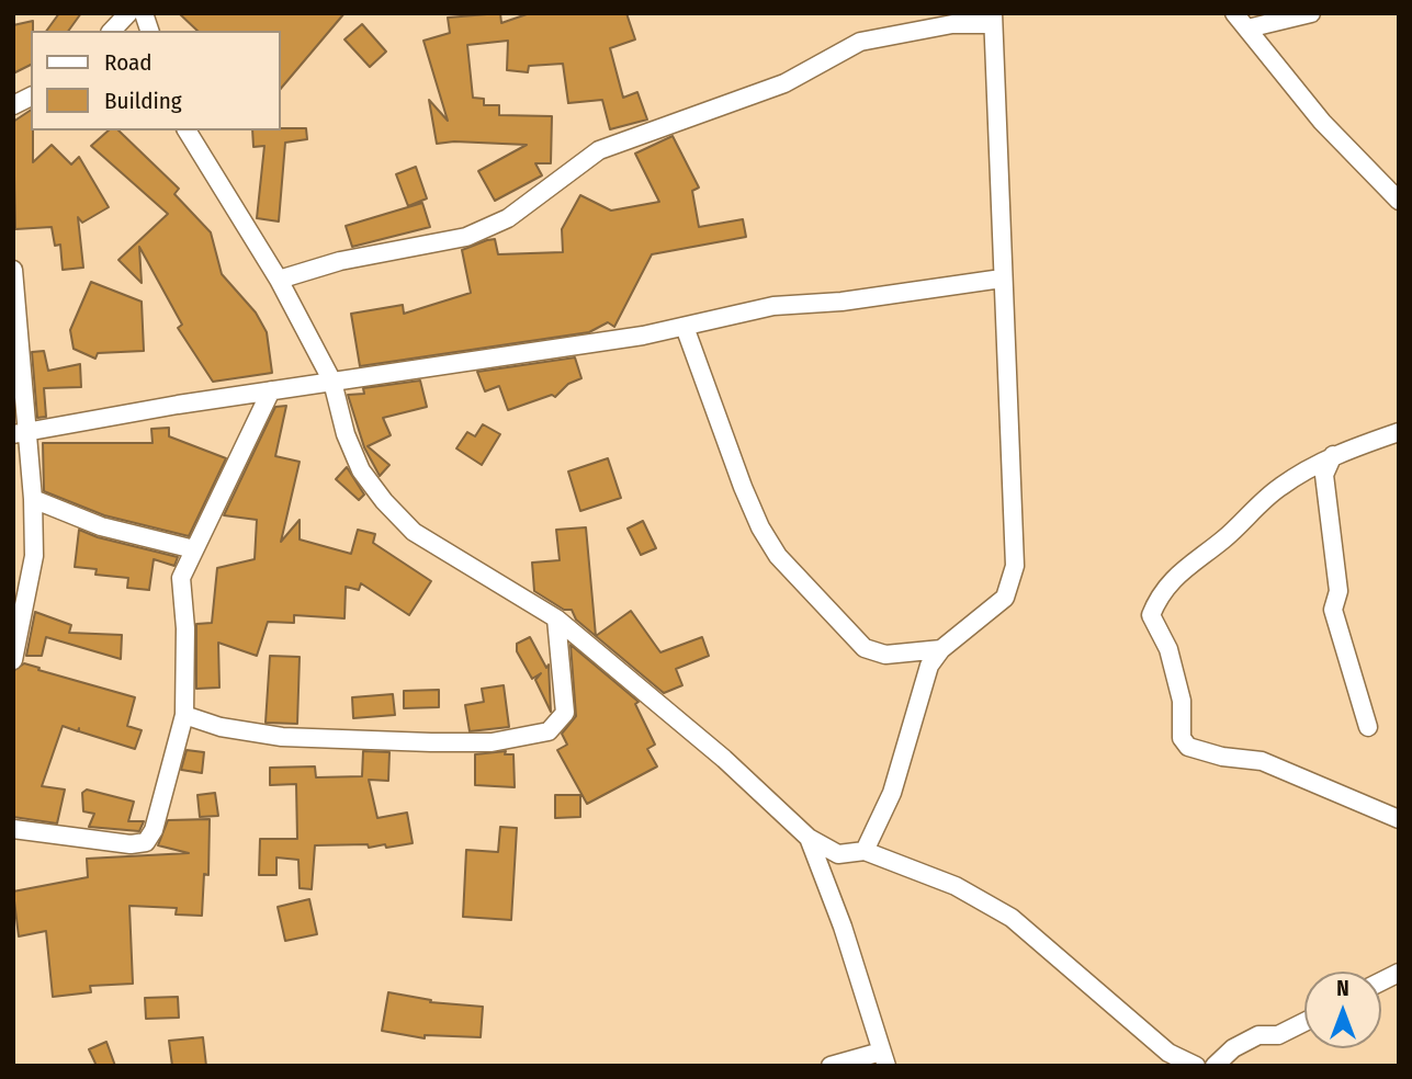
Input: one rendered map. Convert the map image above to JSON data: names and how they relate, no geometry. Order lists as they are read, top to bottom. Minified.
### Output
{"legend":["Road","Building"],"north":"top"}
